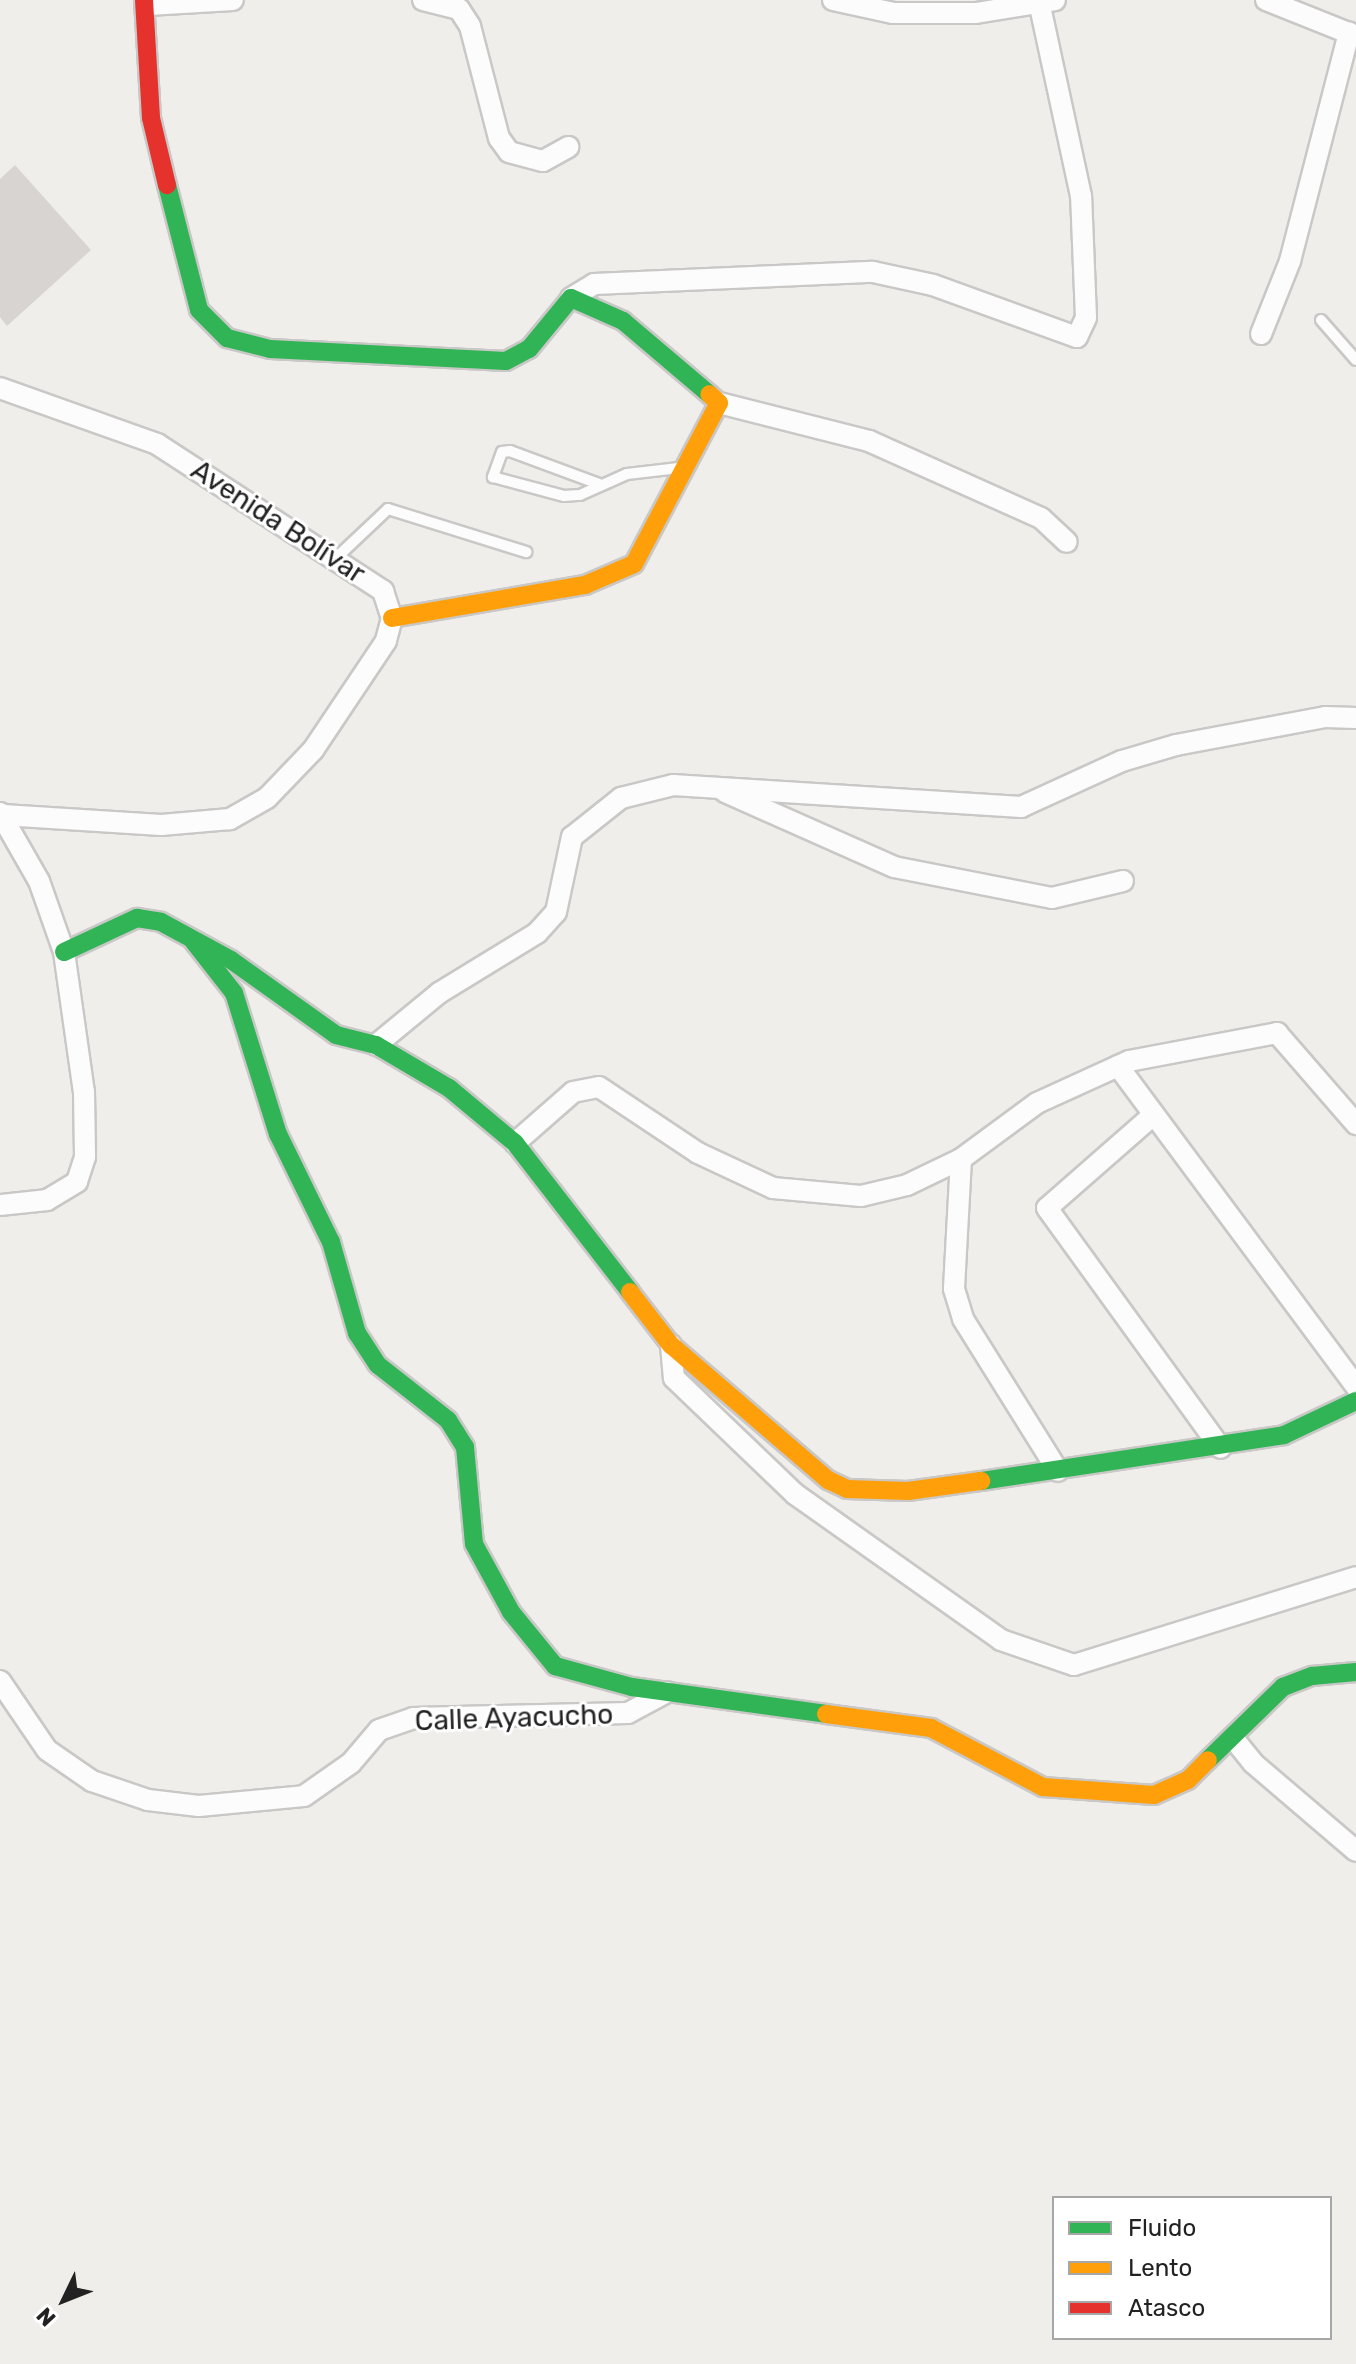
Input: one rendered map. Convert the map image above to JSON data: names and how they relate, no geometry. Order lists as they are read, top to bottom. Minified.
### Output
{"streets":{"street":["Avenida Bolívar","Calle Ayacucho"]},"legend":["Fluido","Lento","Atasco"],"north":"bottom left"}
